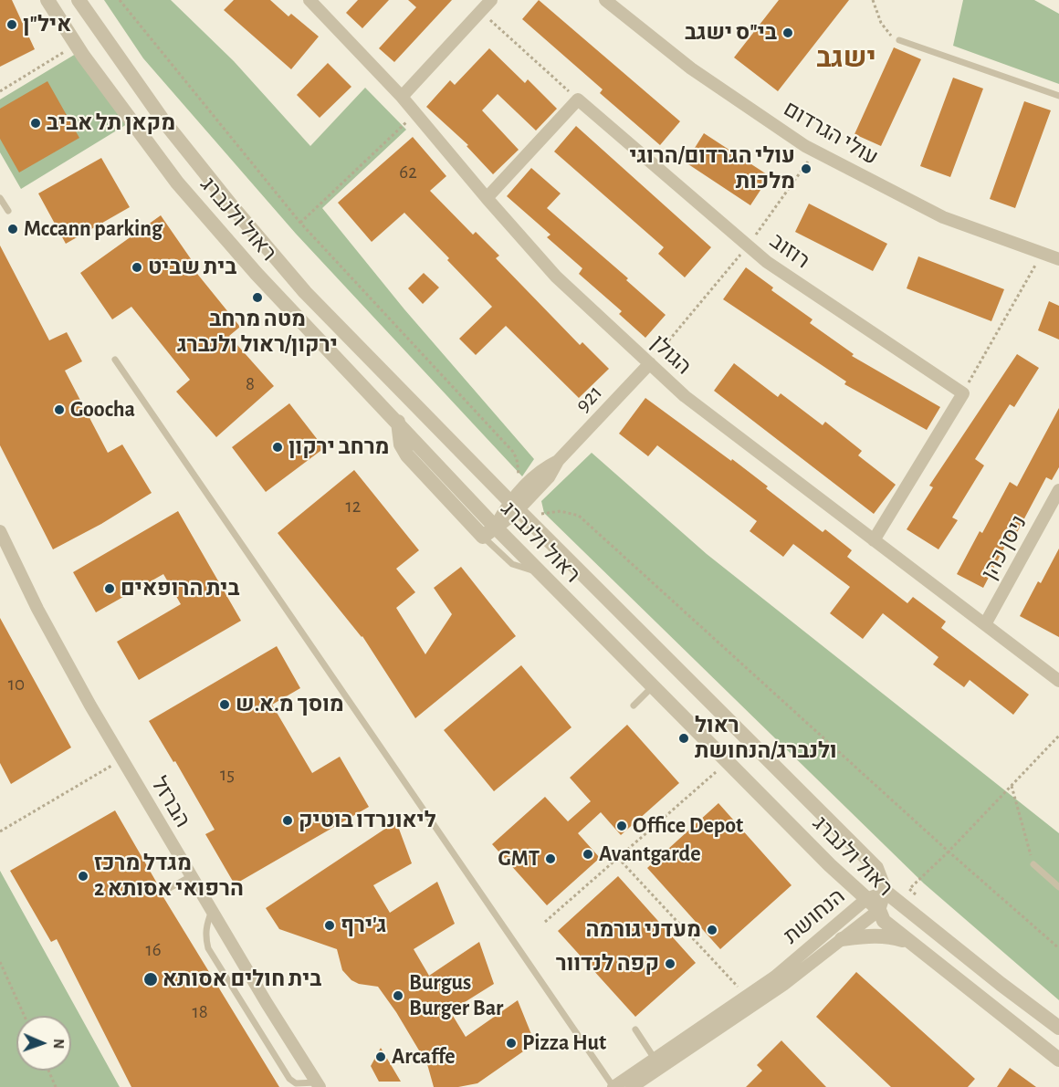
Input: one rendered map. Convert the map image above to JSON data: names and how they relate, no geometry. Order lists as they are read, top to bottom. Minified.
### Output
{"streets":{"street":["עולי הגרדום","ראול ולנברג","רוזוב","הגולן","921","ניסן כהן","הברזל","הנחושת"]},"crossings":[["ראול ולנברג","921"],["ראול ולנברג","הנחושת"],["הגולן","921"],["הגולן","ניסן כהן"]],"districts":["ישגב"],"places":["איל\"ן","בי\"ס ישגב","מקאן תל אביב","עולי הגרדום/הרוגי מלכות","Mccann parking","בית שביט","מטה מרחב ירקון/ראול ולנברג","Goocha","מרחב ירקון","בית הרופאים","מוסך מ.א.ש","ראול ולנברג/הנחושת","ליאונרדו בוטיק","Office Depot","Avantgarde","GMT","מגדל מרכז הרפואי אסותא 2","ג'ירף","מעדני גורמה","קפה לנדוור","בית חולים אסותא","Burgus Burger Bar","Pizza Hut","Arcaffe"],"house_numbers":["62","8","12","10","15","16","18"],"north":"right"}
